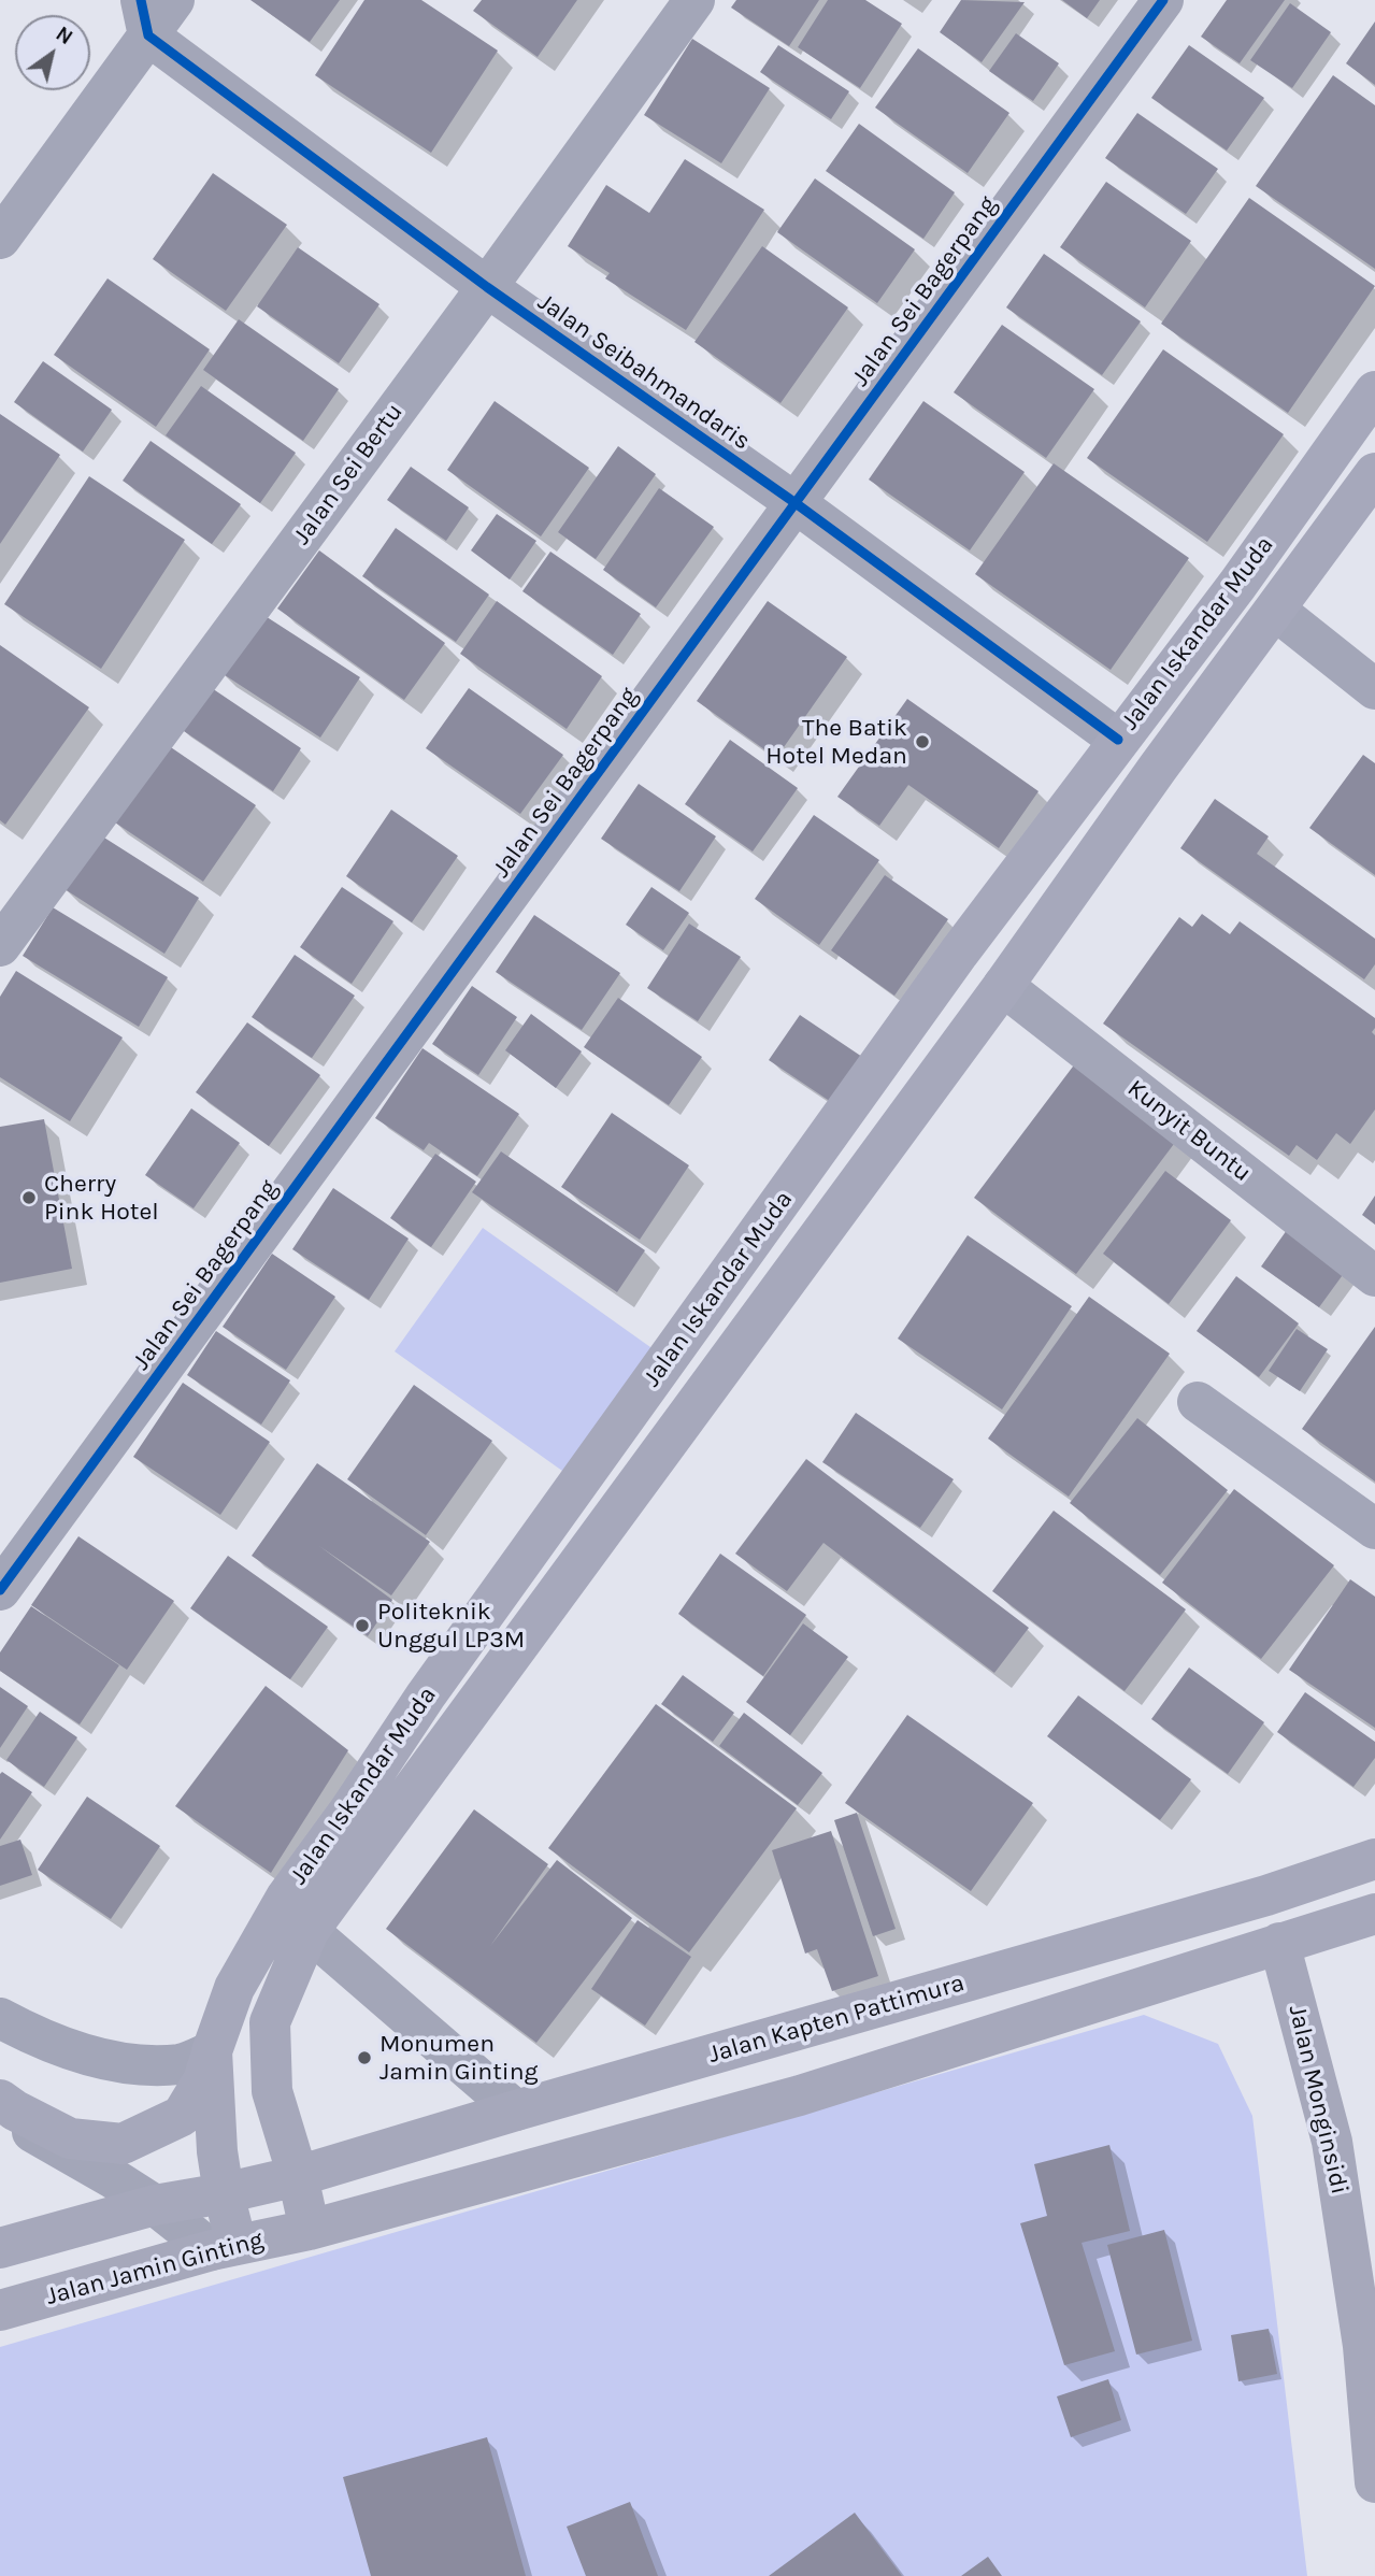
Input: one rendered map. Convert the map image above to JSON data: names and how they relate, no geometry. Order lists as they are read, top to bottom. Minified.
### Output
{"streets":{"main road":["Jalan Iskandar Muda","Jalan Kapten Pattimura","Jalan Monginsidi","Jalan Jamin Ginting"],"street":["Jalan Sei Bagerpang","Jalan Seibahmandaris","Jalan Sei Bertu","Kunyit Buntu"]},"crossings":[["Jalan Sei Bagerpang","Jalan Seibahmandaris"],["Jalan Seibahmandaris","Jalan Sei Bertu"],["Jalan Seibahmandaris","Jalan Iskandar Muda"],["Jalan Iskandar Muda","Kunyit Buntu"],["Jalan Iskandar Muda","Jalan Kapten Pattimura"],["Jalan Iskandar Muda","Jalan Jamin Ginting"]],"places":["The Batik Hotel Medan","Cherry Pink Hotel","Politeknik Unggul LP3M","Monumen Jamin Ginting"],"north":"top right"}
